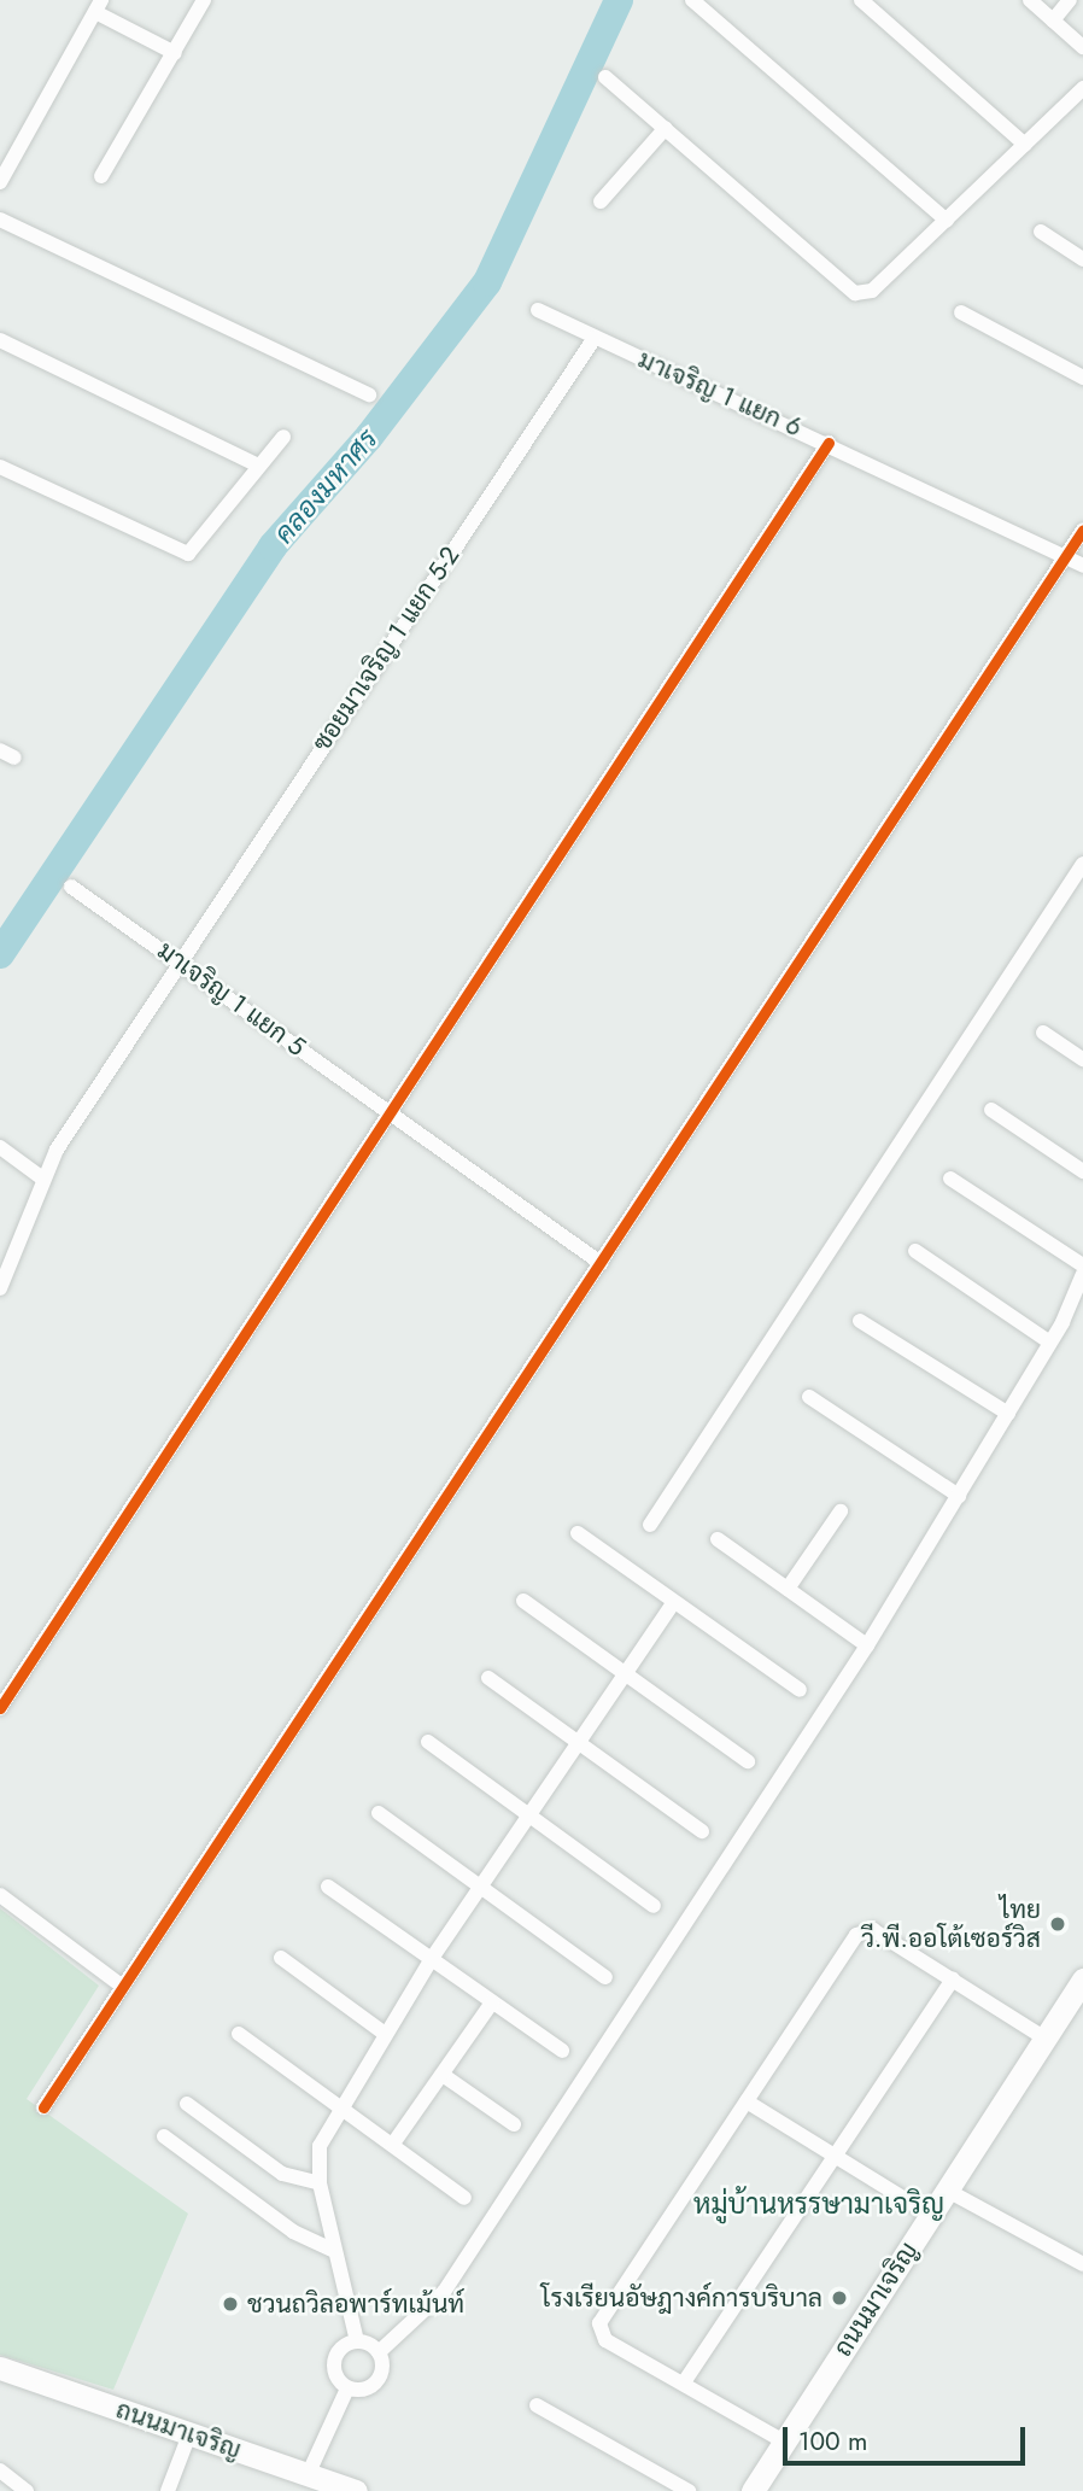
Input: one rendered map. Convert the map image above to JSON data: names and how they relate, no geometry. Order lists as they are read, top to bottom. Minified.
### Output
{"streets":{"main road":["ถนนมาเจริญ"],"street":["มาเจริญ 1 แยก 6","ซอยมาเจริญ 1 แยก 5-2","มาเจริญ 1 แยก 5"]},"crossings":[["มาเจริญ 1 แยก 6","ซอยมาเจริญ 1 แยก 5-2"],["ซอยมาเจริญ 1 แยก 5-2","มาเจริญ 1 แยก 5"]],"districts":["หมู่บ้านหรรษามาเจริญ"],"water":["คลองมหาศร"],"places":["ไทย วี.พี.ออโต้เซอร์วิส","โรงเรียนอัษฎางค์การบริบาล","ชวนถวิลอพาร์ทเม้นท์"],"scale_bar":"100 m"}
